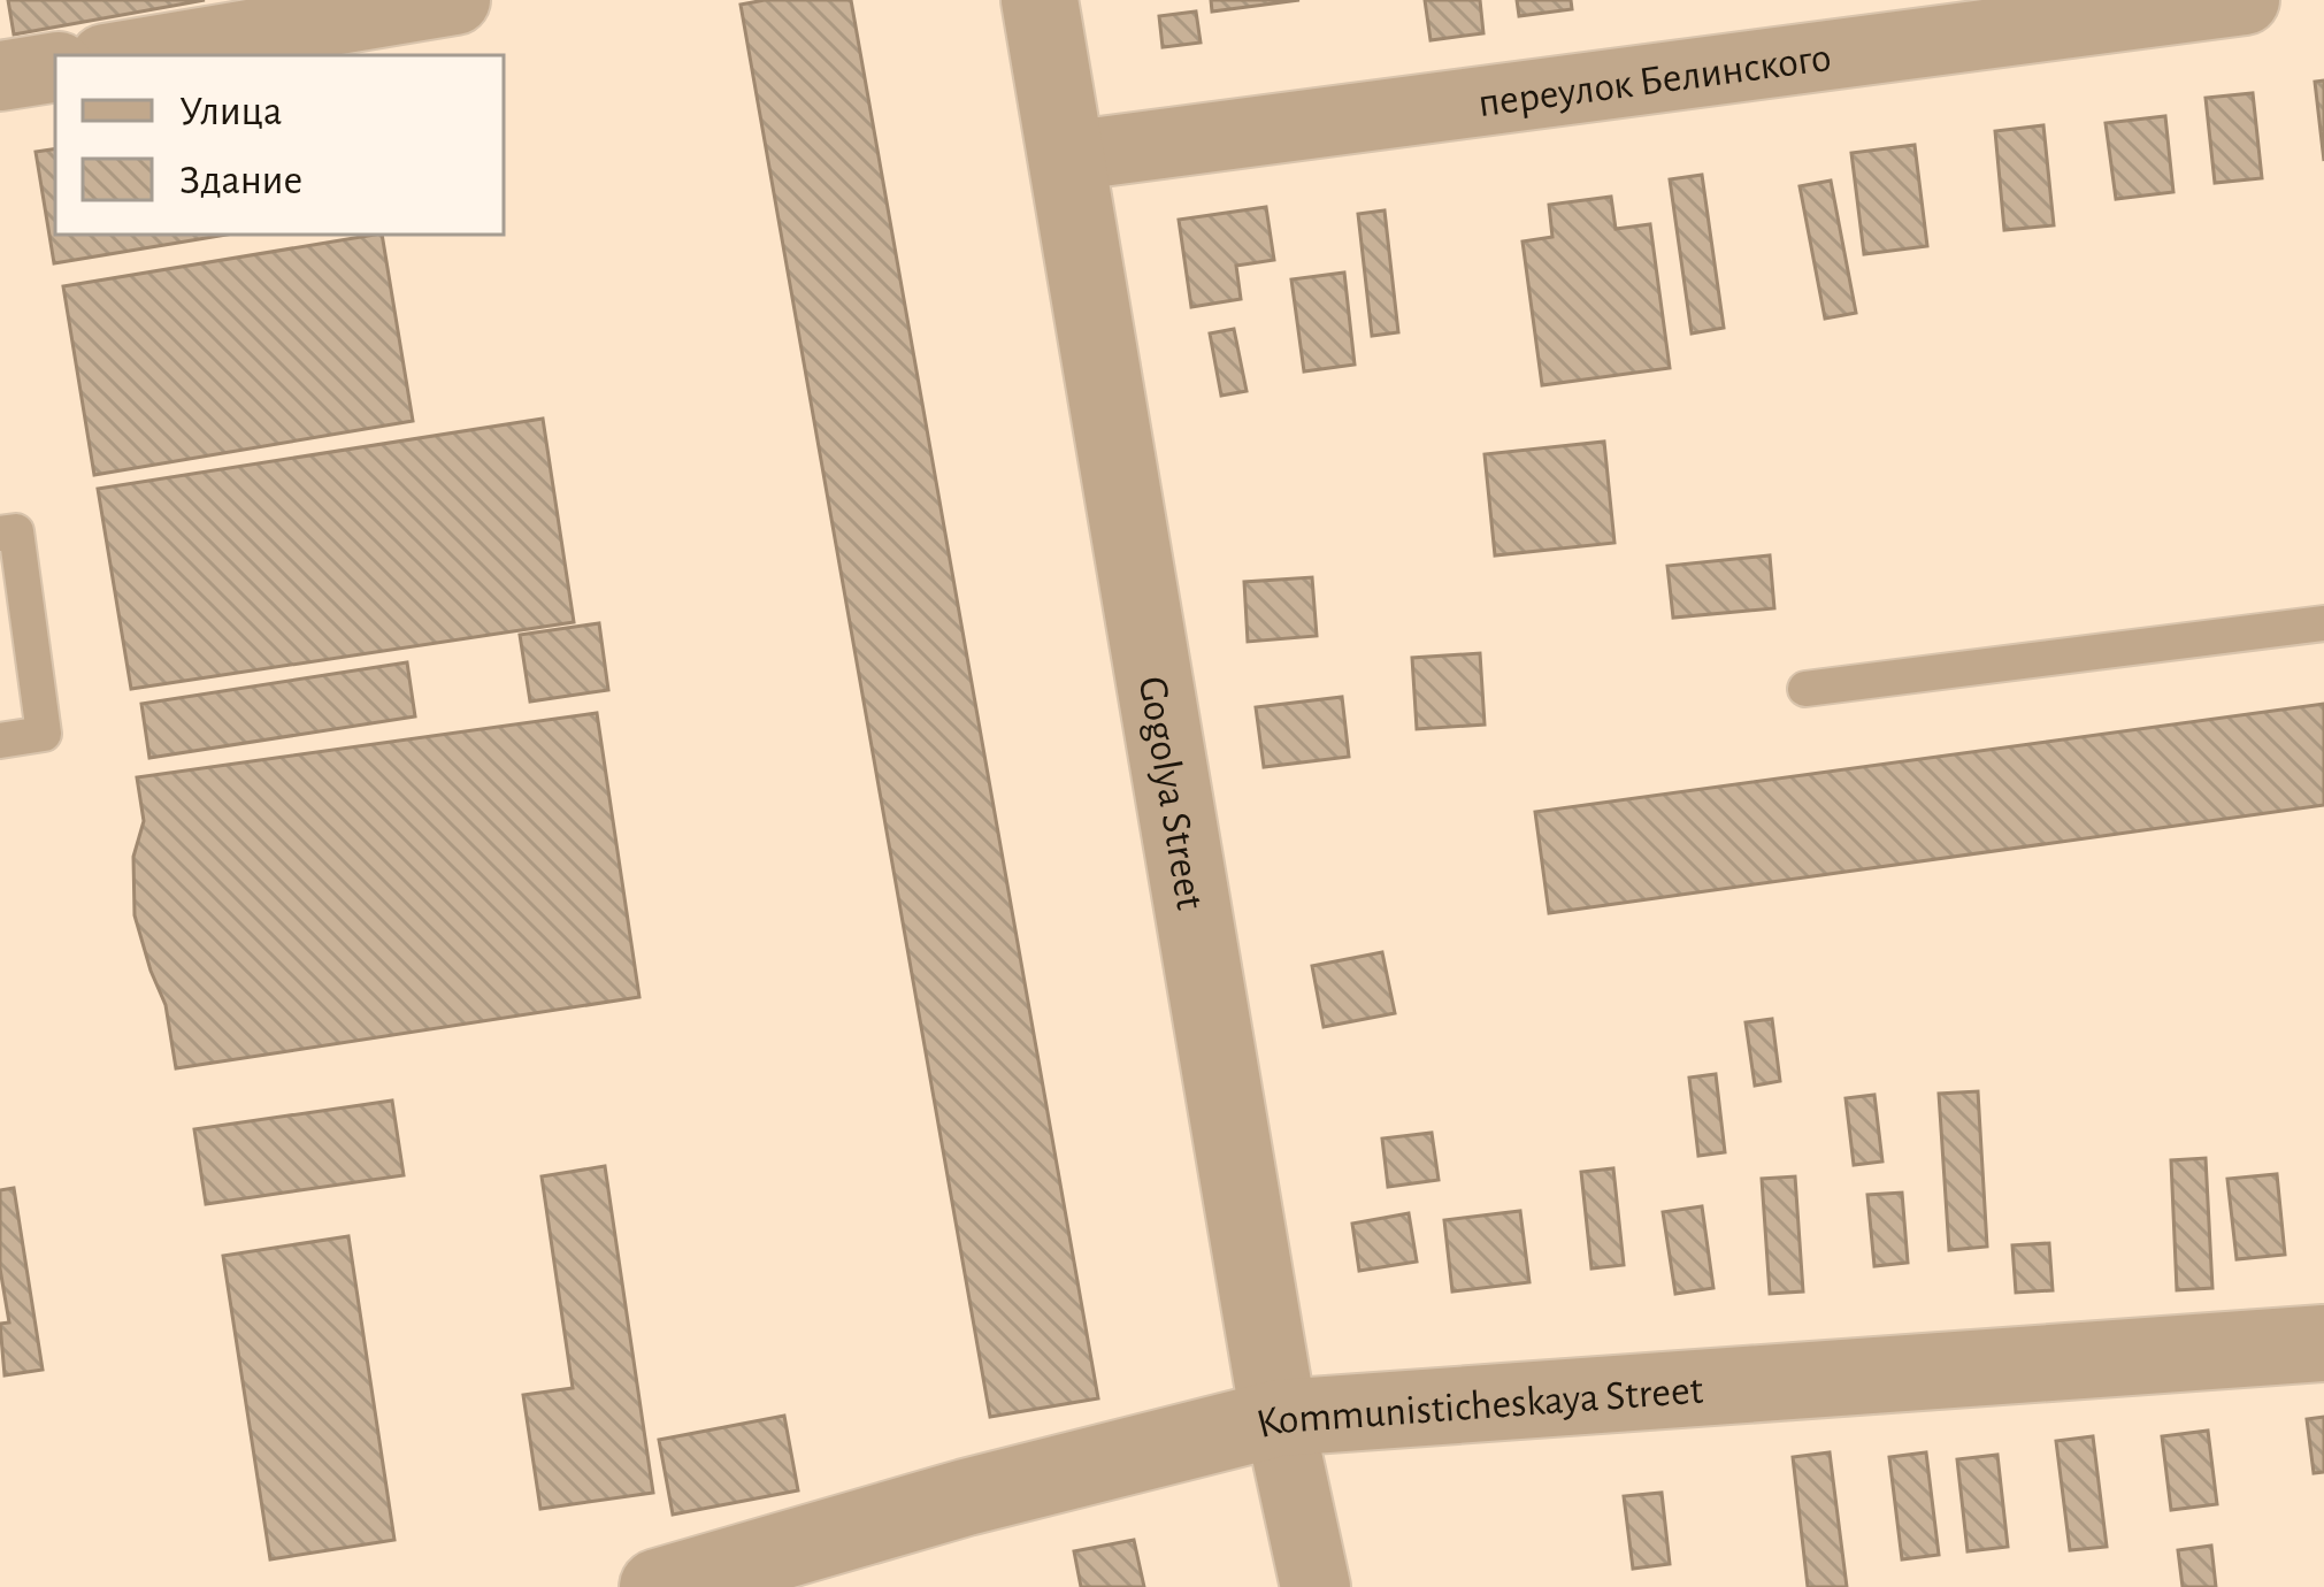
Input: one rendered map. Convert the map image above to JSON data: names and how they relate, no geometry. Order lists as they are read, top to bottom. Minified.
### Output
{"streets":{"street":["переулок Белинского","Gogolya Street","Kommunisticheskaya Street"]},"crossings":[["переулок Белинского","Gogolya Street"],["Gogolya Street","Kommunisticheskaya Street"]],"legend":["Улица","Здание"]}
